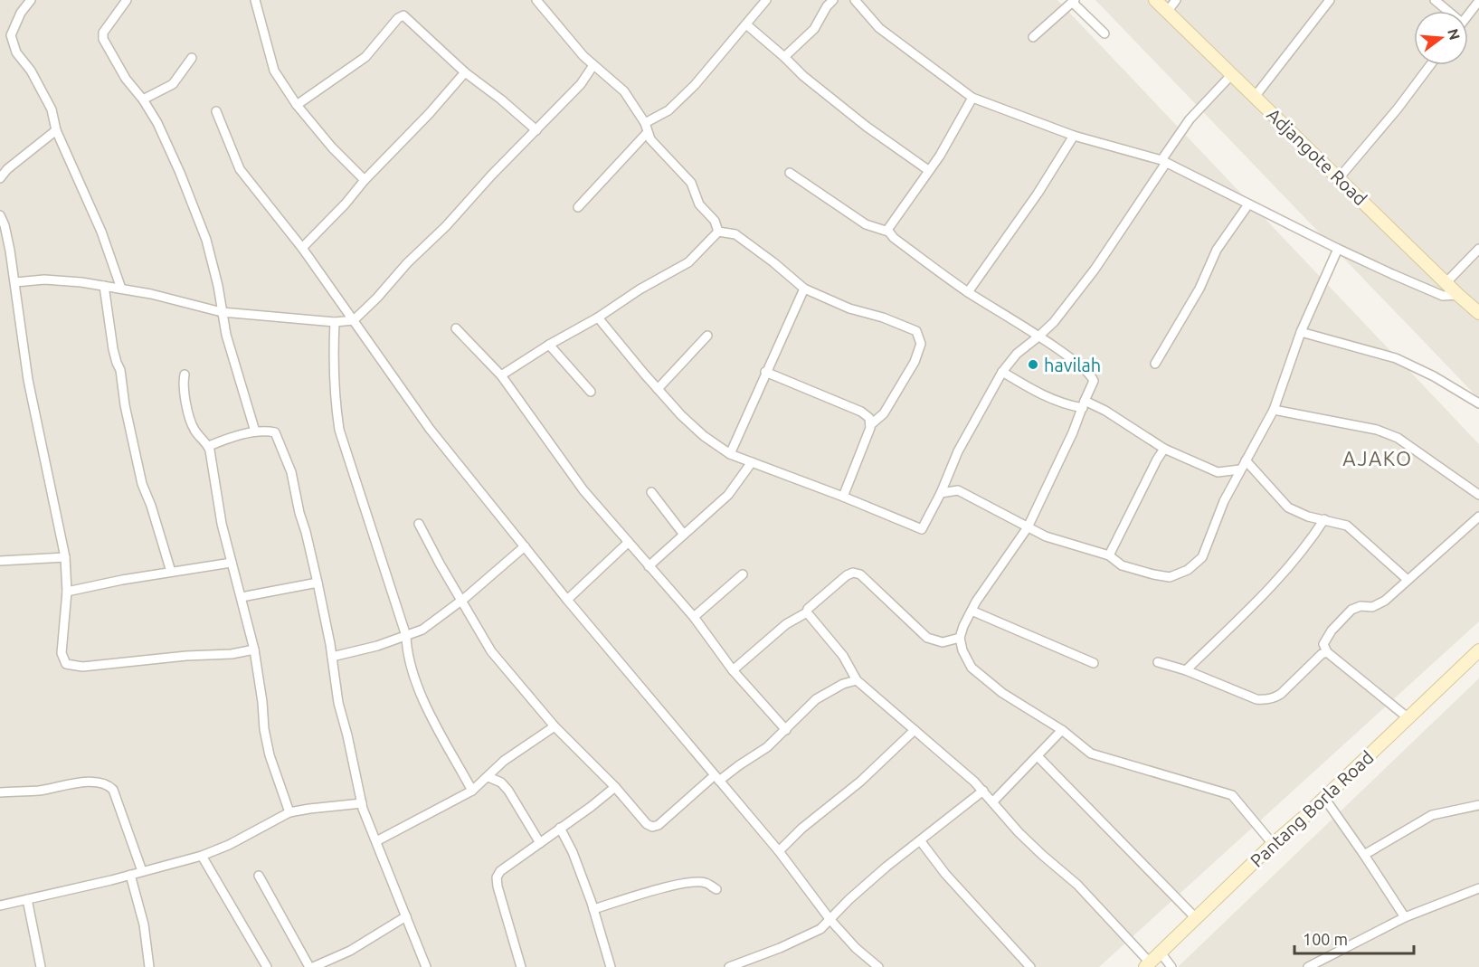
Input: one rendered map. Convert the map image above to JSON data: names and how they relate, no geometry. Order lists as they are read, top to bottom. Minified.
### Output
{"streets":{"street":["Adjangote Road","Pantang Borla Road"]},"districts":["AJAKO"],"places":["havilah"],"scale_bar":"100 m","north":"right"}
